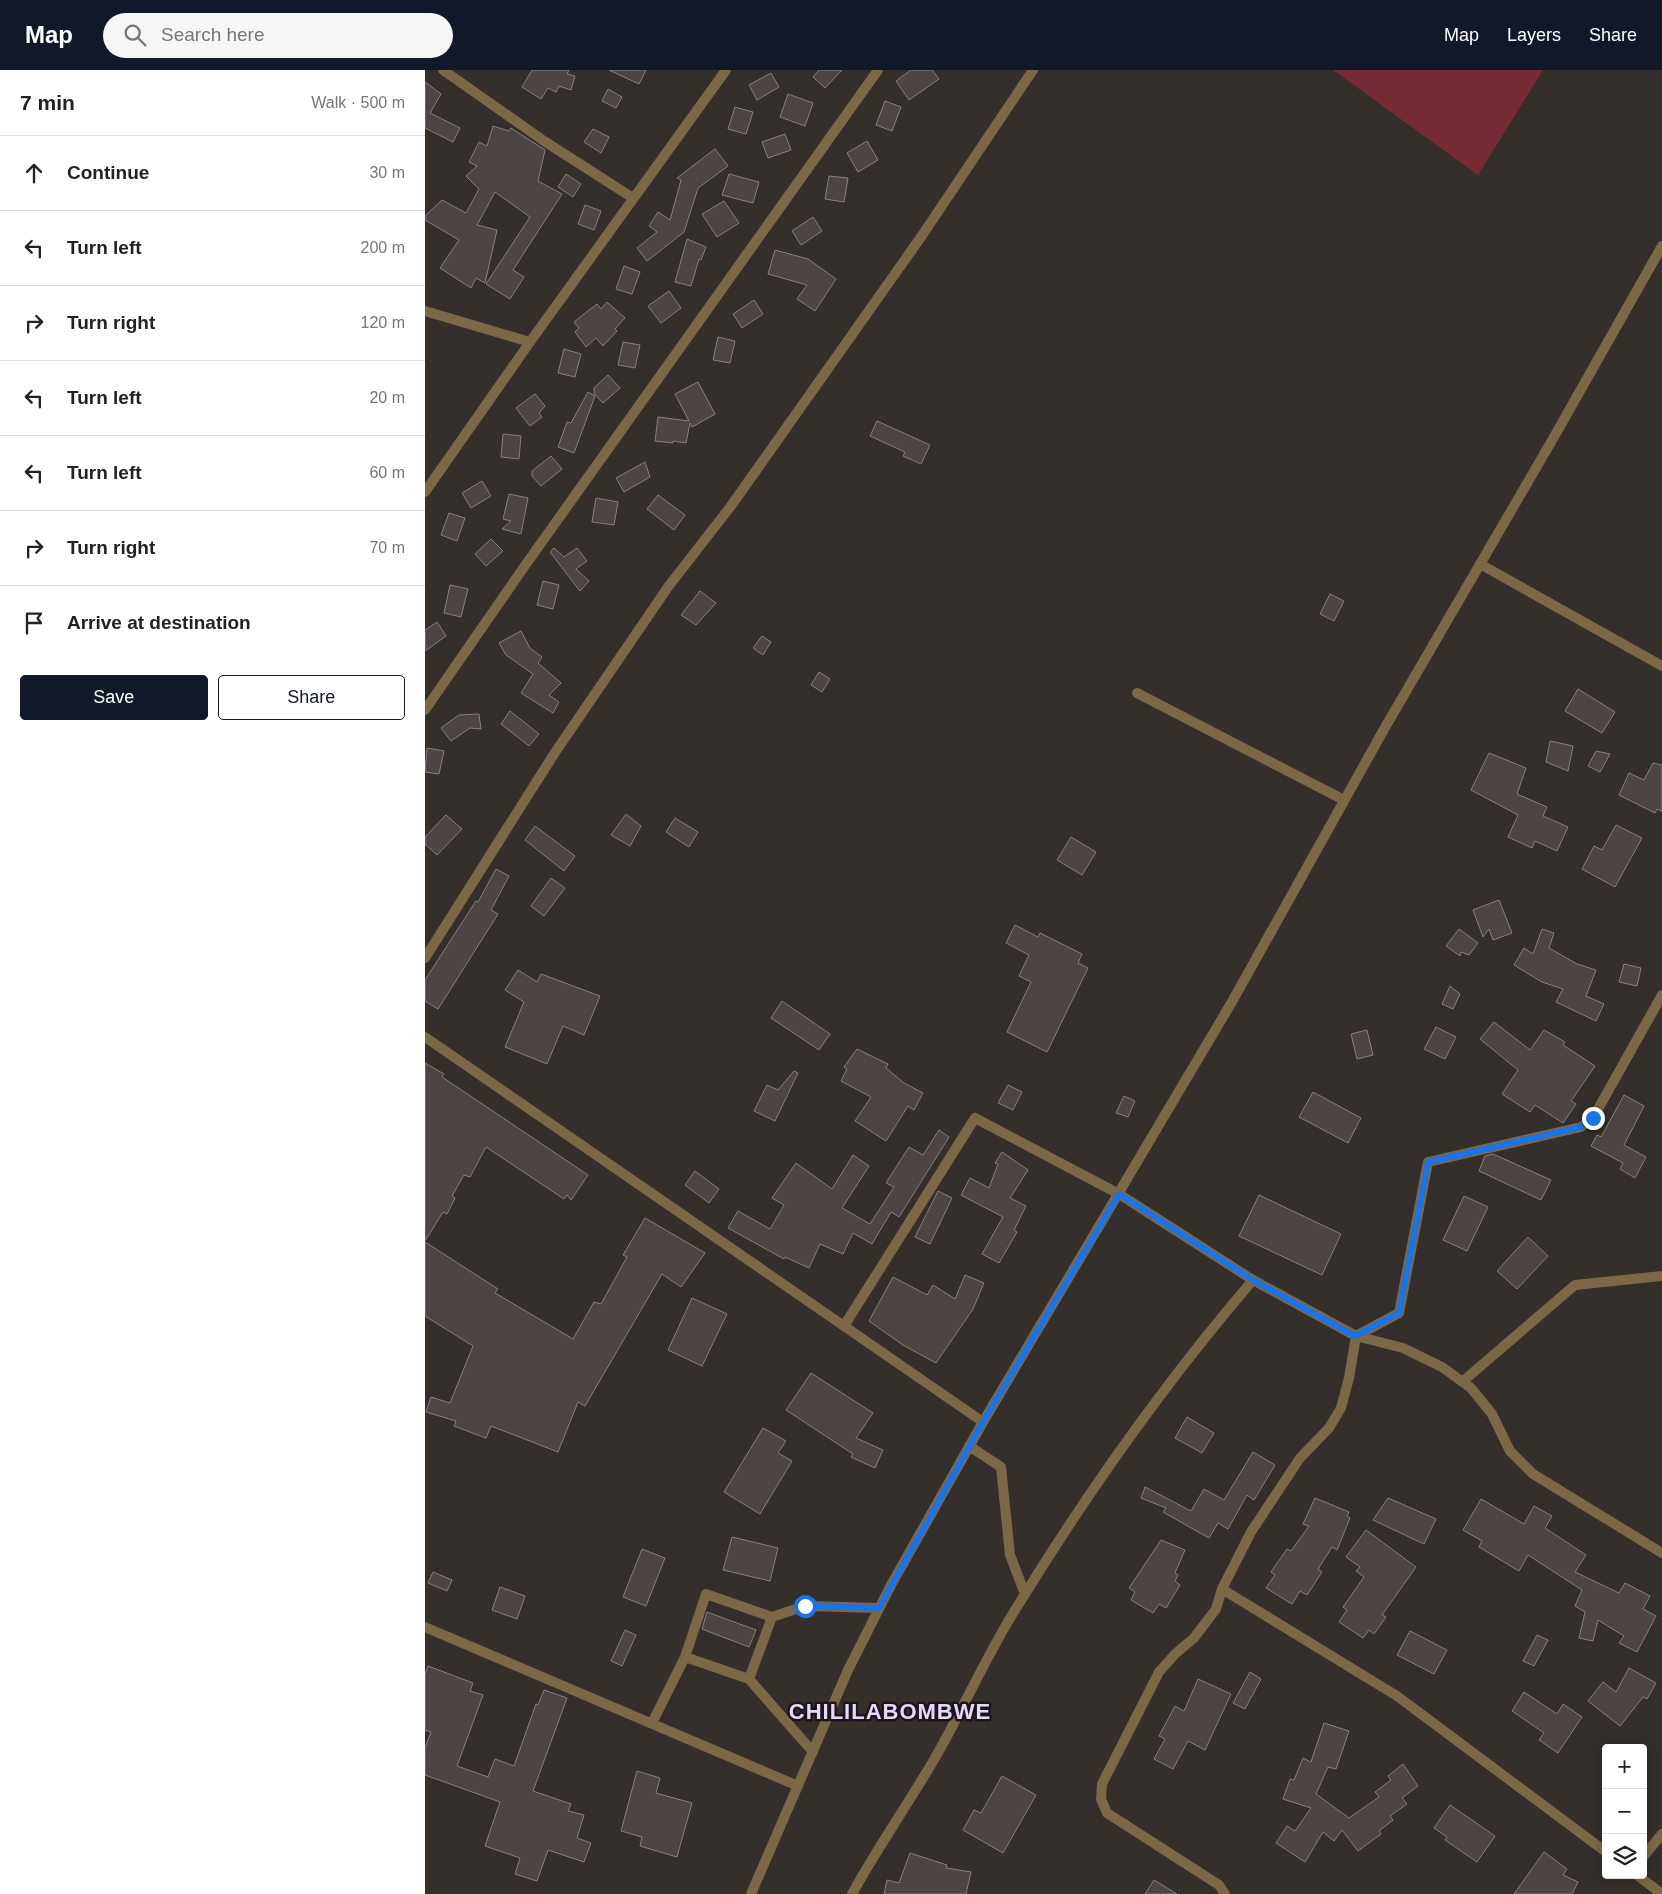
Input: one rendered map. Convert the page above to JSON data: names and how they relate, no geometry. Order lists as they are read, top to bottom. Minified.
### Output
{"districts":["CHILILABOMBWE"],"page":{"header":"Map","search":"Search here","nav":["Map","Layers","Share"],"heading":["7 min","Walk · 500 m"],"list":[["Continue","30 m"],["Turn left","200 m"],["Turn right","120 m"],["Turn left","20 m"],["Turn left","60 m"],["Turn right","70 m"],"Arrive at destination"],"buttons":["Save","Share"],"map_buttons":["+","−"]}}
